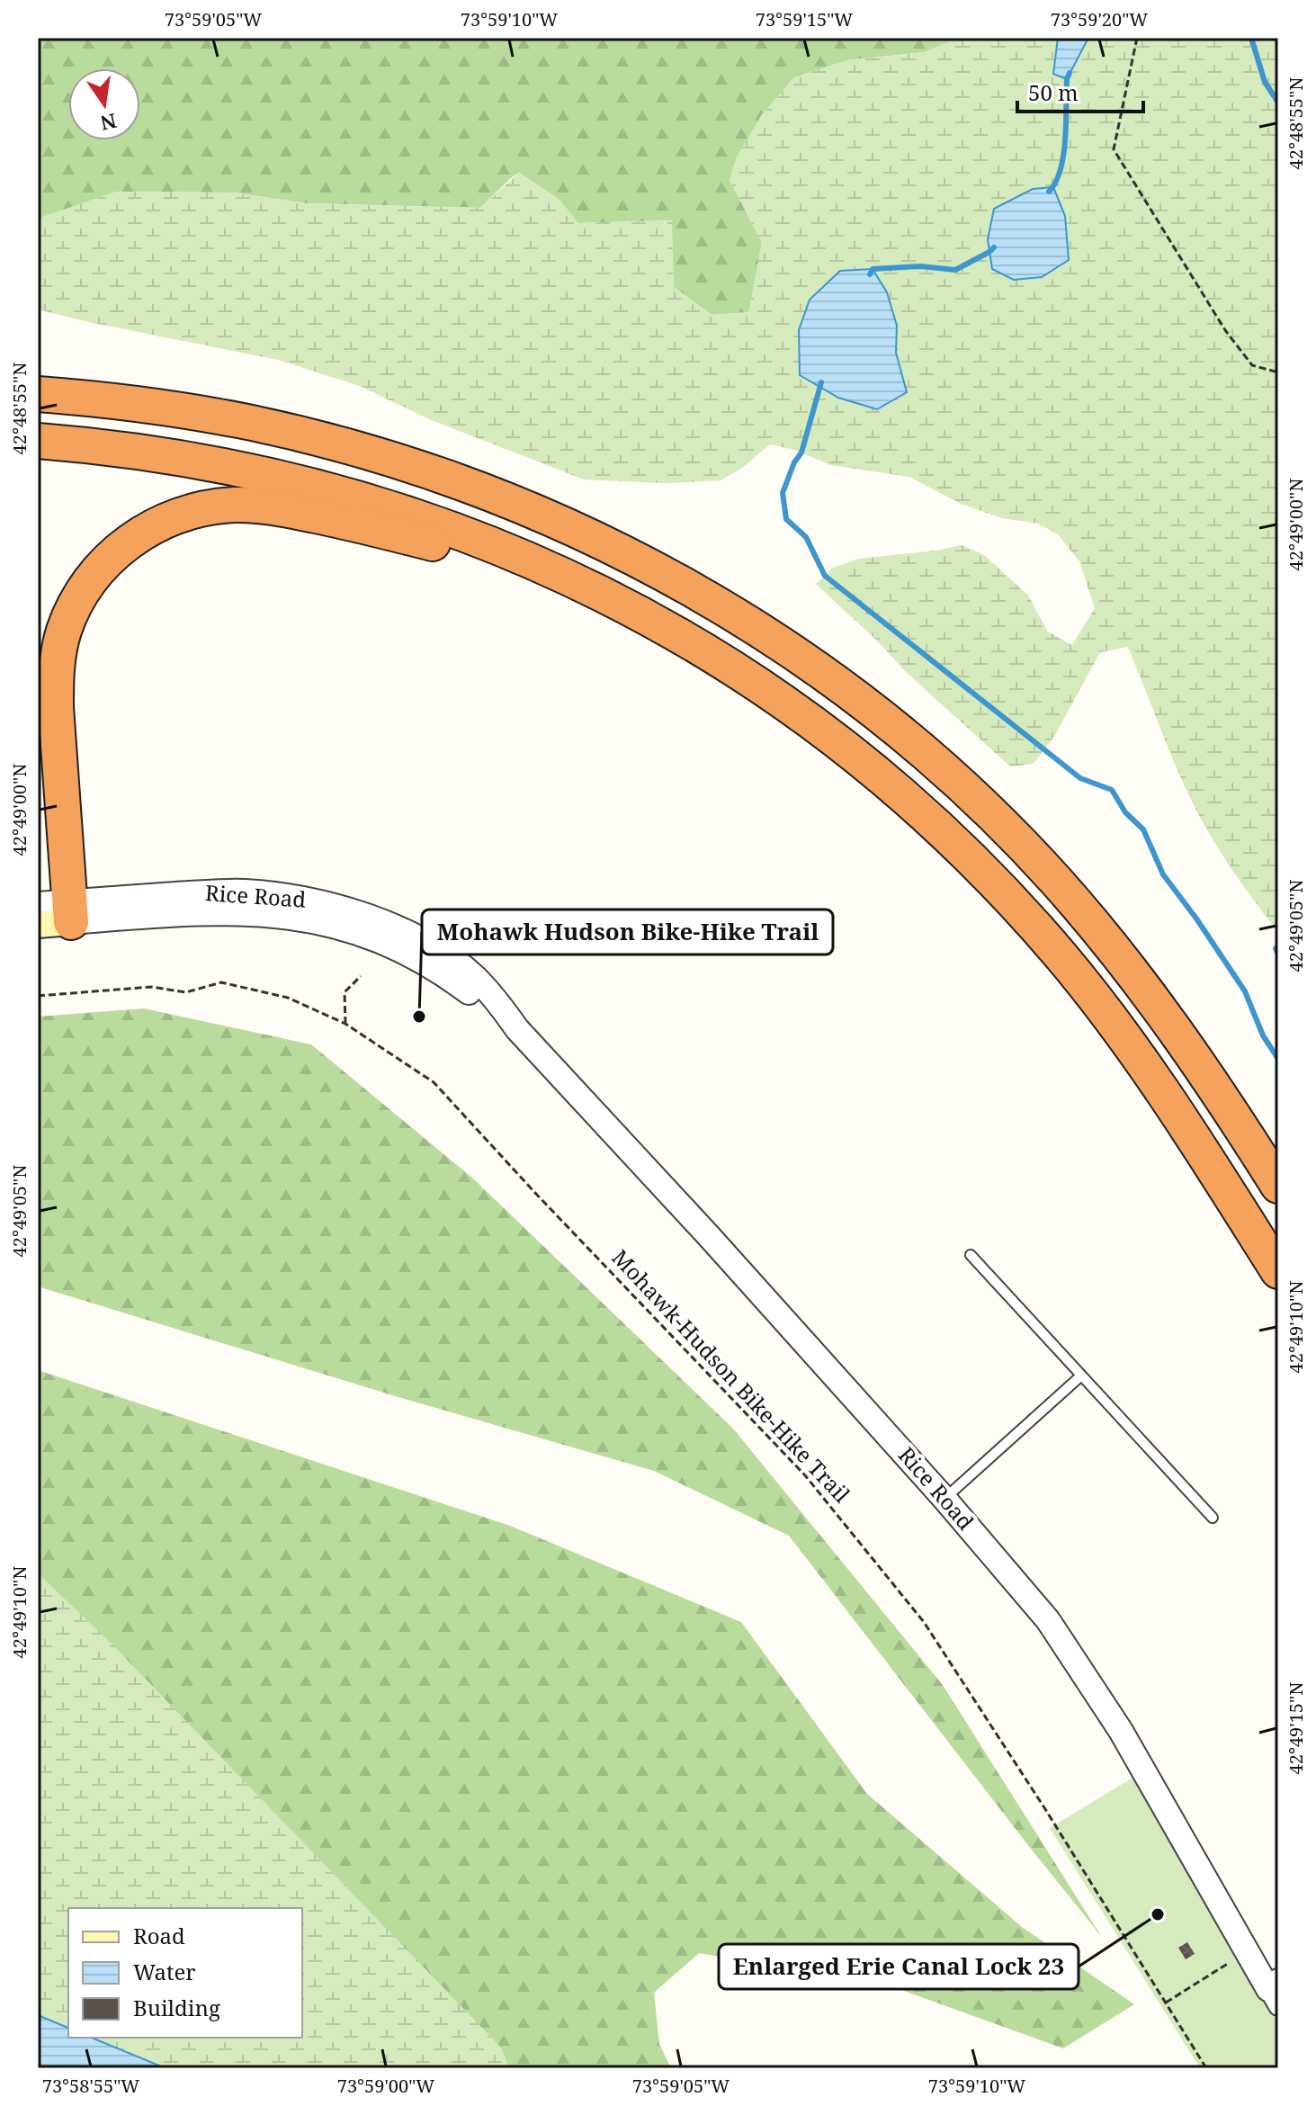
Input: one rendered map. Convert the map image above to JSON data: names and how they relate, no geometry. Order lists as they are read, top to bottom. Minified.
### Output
{"streets":{"main road":["Rice Road"],"path":["Mohawk-Hudson Bike-Hike Trail"]},"places":["Mohawk Hudson Bike-Hike Trail","Enlarged Erie Canal Lock 23"],"legend":["Road","Water","Building"],"scale_bar":"50 m","north":"bottom","coordinates":["73°59'05\"W","73°59'10\"W","73°59'15\"W","73°59'20\"W","42°48'55\"N","42°49'00\"N","42°49'05\"N","42°49'10\"N","42°49'15\"N","73°58'55\"W","73°59'00\"W"]}
